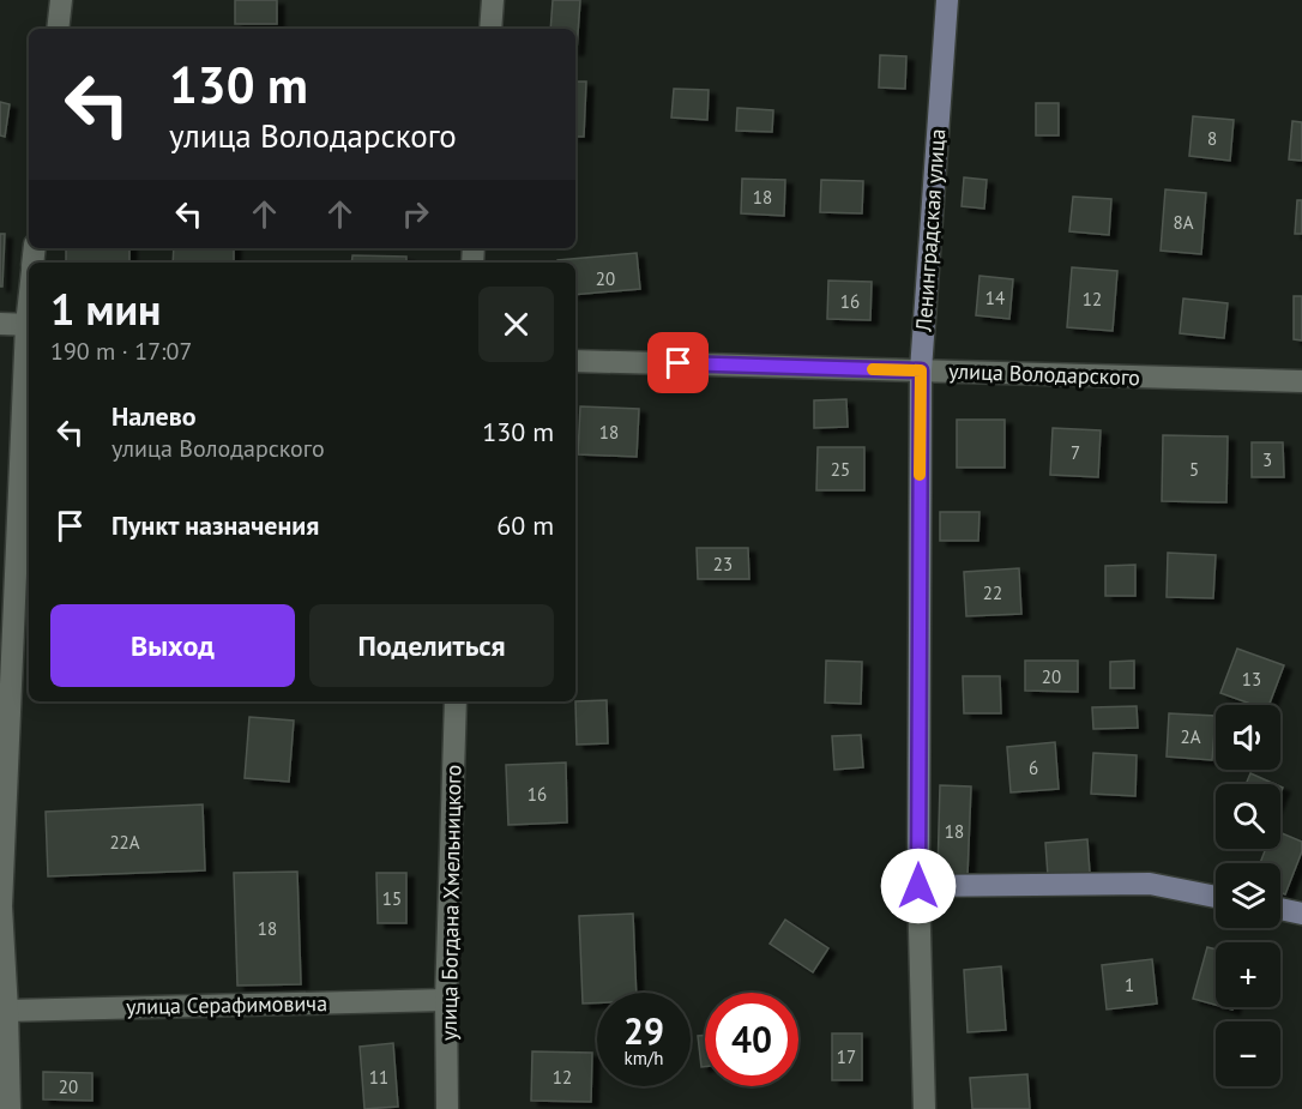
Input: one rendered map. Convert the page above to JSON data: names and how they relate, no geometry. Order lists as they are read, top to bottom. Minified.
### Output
{"streets":{"street":["Ленинградская улица","улица Володарского","улица Богдана Хмельницкого","улица Серафимовича"]},"crossings":[["Ленинградская улица","улица Володарского"],["улица Богдана Хмельницкого","улица Серафимовича"]],"house_numbers":["8","18","8А","20","14","12","16","18","7","3","25","5","23","22","20","13","2А","6","16","18","22А","15","18","1","17","11","12","20"],"page":{"turn":["130 m","улица Володарского"],"heading":["1 мин","190 m · 17:07"],"list":[{"name":"Налево","note":"улица Володарского","value":"130 m"},{"name":"Пункт назначения","value":"60 m"}],"buttons":["Выход","Поделиться"],"map_buttons":["+","−"],"speed":"29 km/h","limit":"40"}}
